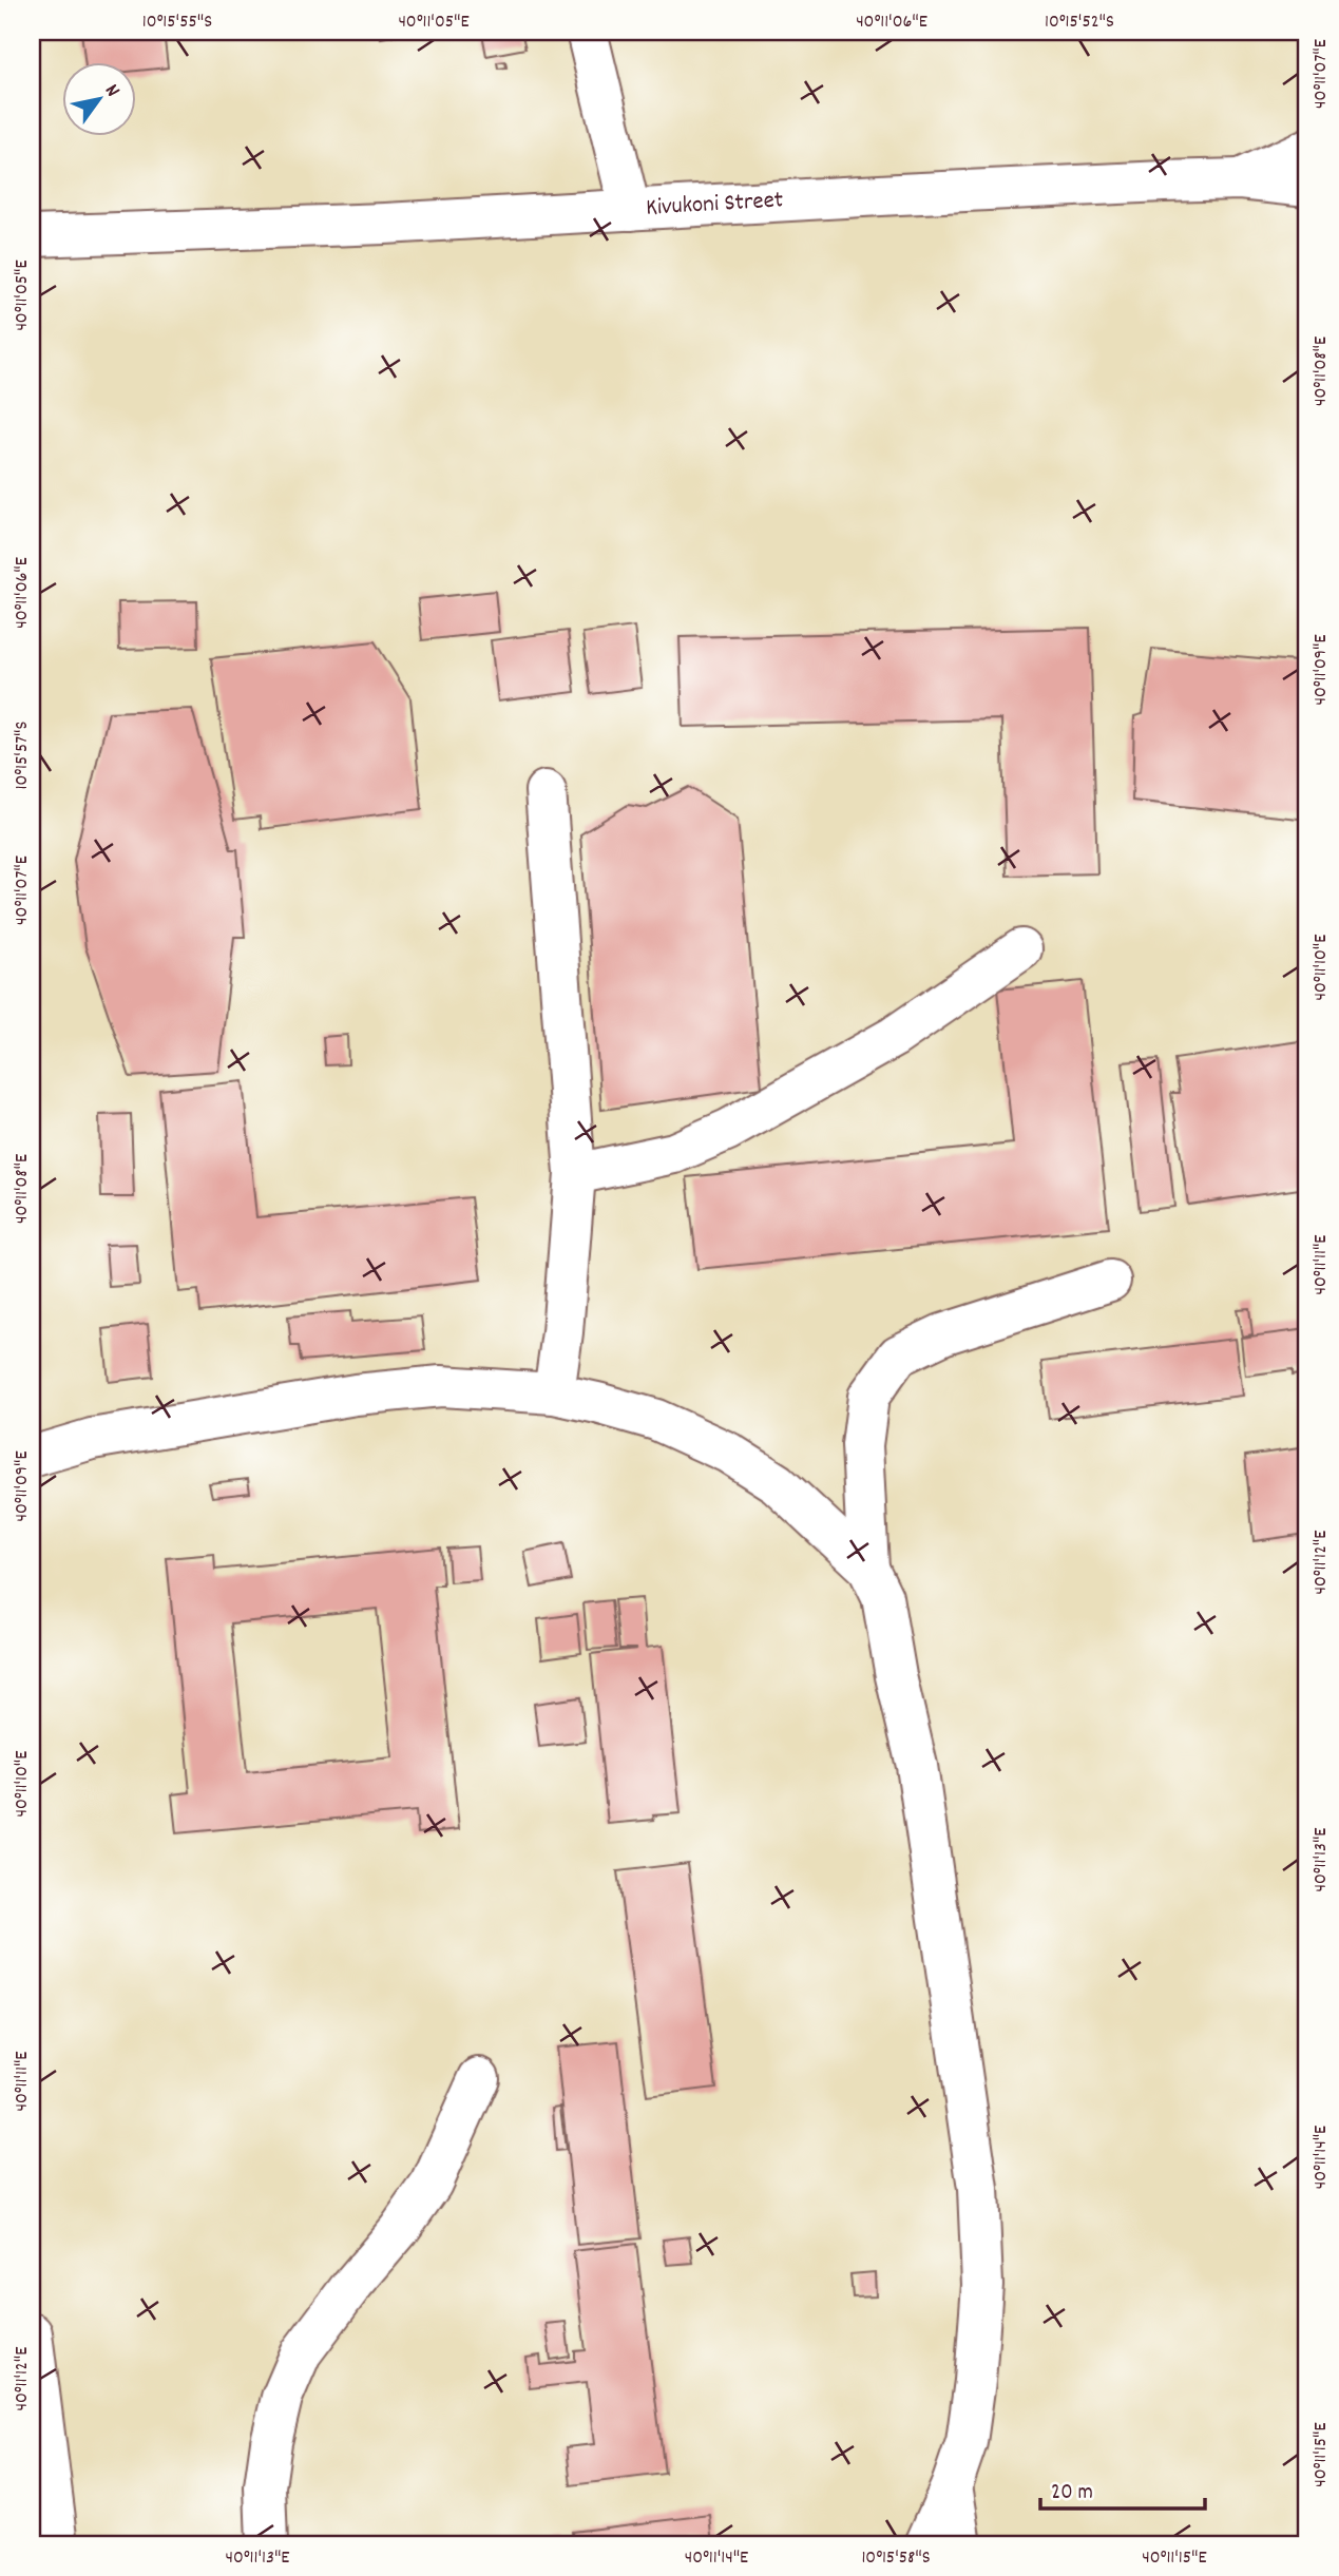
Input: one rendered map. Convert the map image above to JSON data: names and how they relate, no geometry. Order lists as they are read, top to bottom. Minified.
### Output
{"streets":{"street":["Kivukoni Street"]},"scale_bar":"20 m","north":"top right","coordinates":["10°15'55\"S","40°11'05\"E","40°11'06\"E","10°15'52\"S","40°11'07\"E","40°11'08\"E","40°11'09\"E","10°15'57\"S","40°11'10\"E","40°11'11\"E","40°11'12\"E","40°11'13\"E","40°11'14\"E","40°11'15\"E","10°15'58\"S"]}
